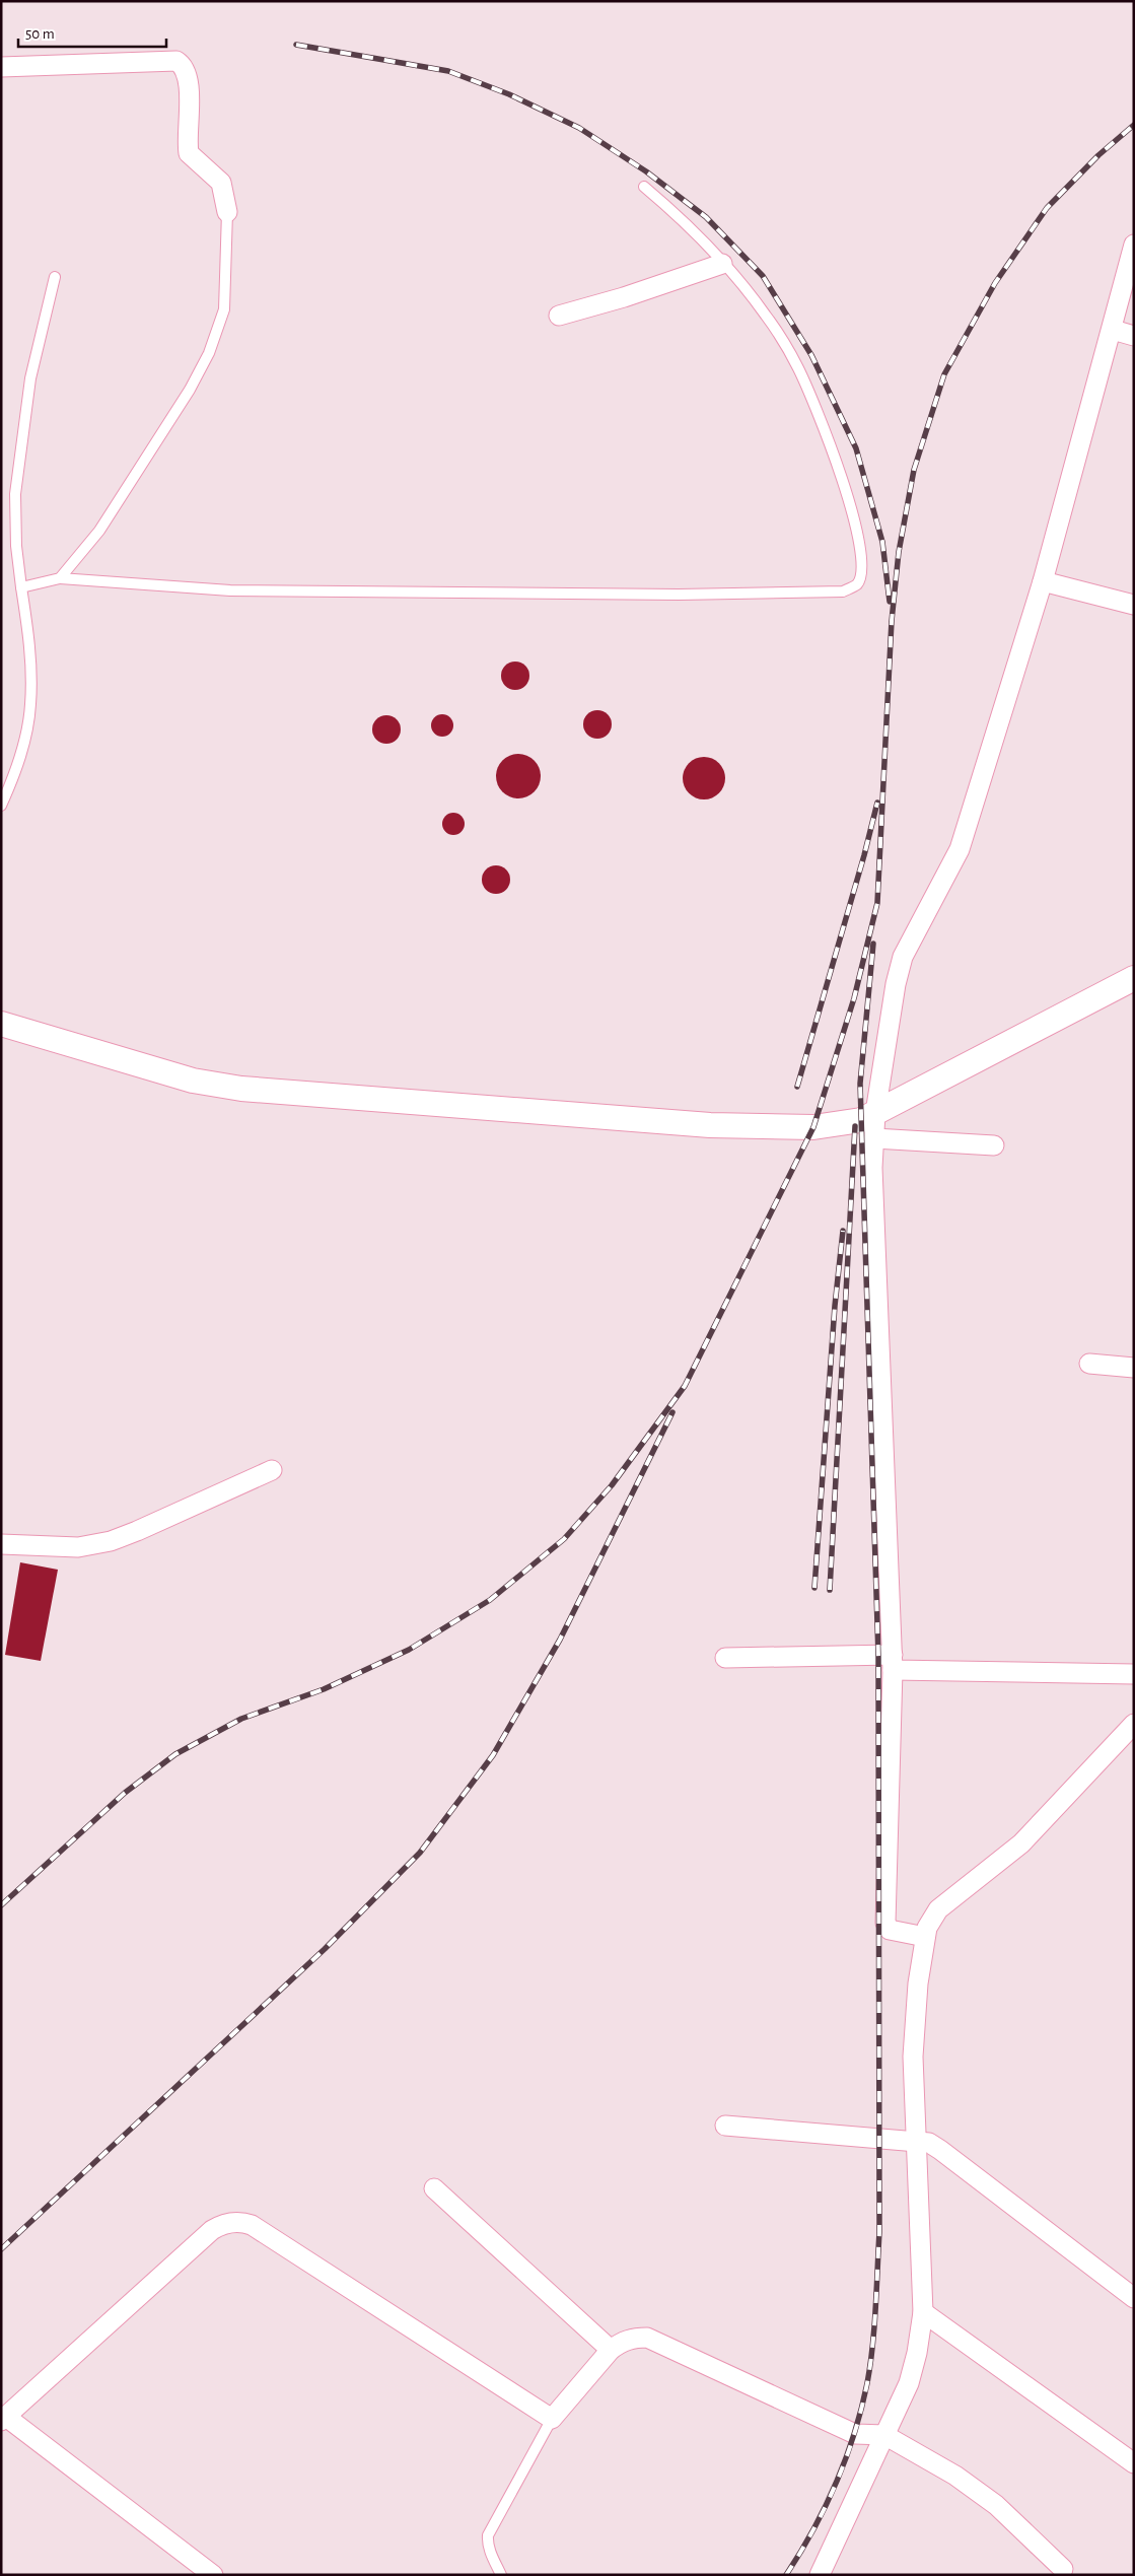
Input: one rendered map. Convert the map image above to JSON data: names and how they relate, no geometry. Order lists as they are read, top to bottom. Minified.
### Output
{"scale_bar":"50 m"}
